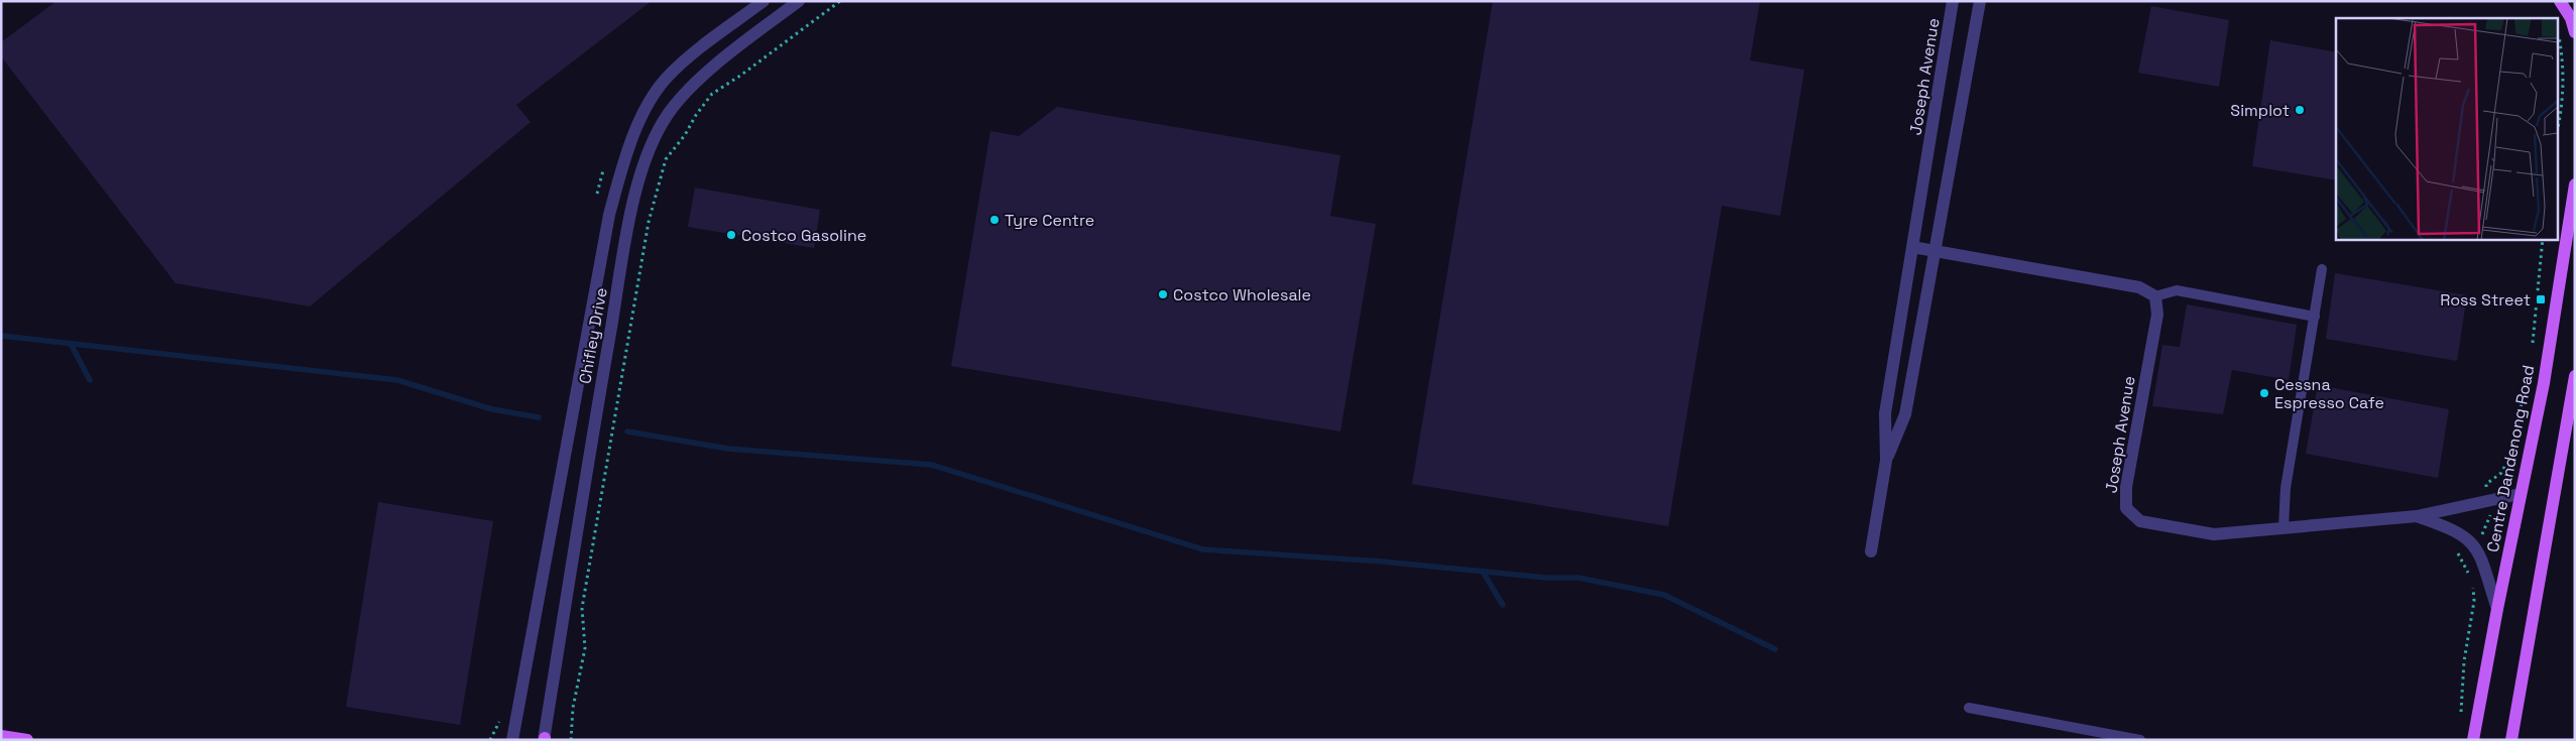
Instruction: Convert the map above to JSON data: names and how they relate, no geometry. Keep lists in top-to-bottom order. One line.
{"streets":{"main road":["Centre Dandenong Road"],"street":["Joseph Avenue","Chifley Drive"]},"crossings":[["Joseph Avenue","Centre Dandenong Road"]],"places":{"other":["Simplot","Tyre Centre","Costco Gasoline","Costco Wholesale","Cessna Espresso Cafe"],"transit":["Ross Street"]}}
